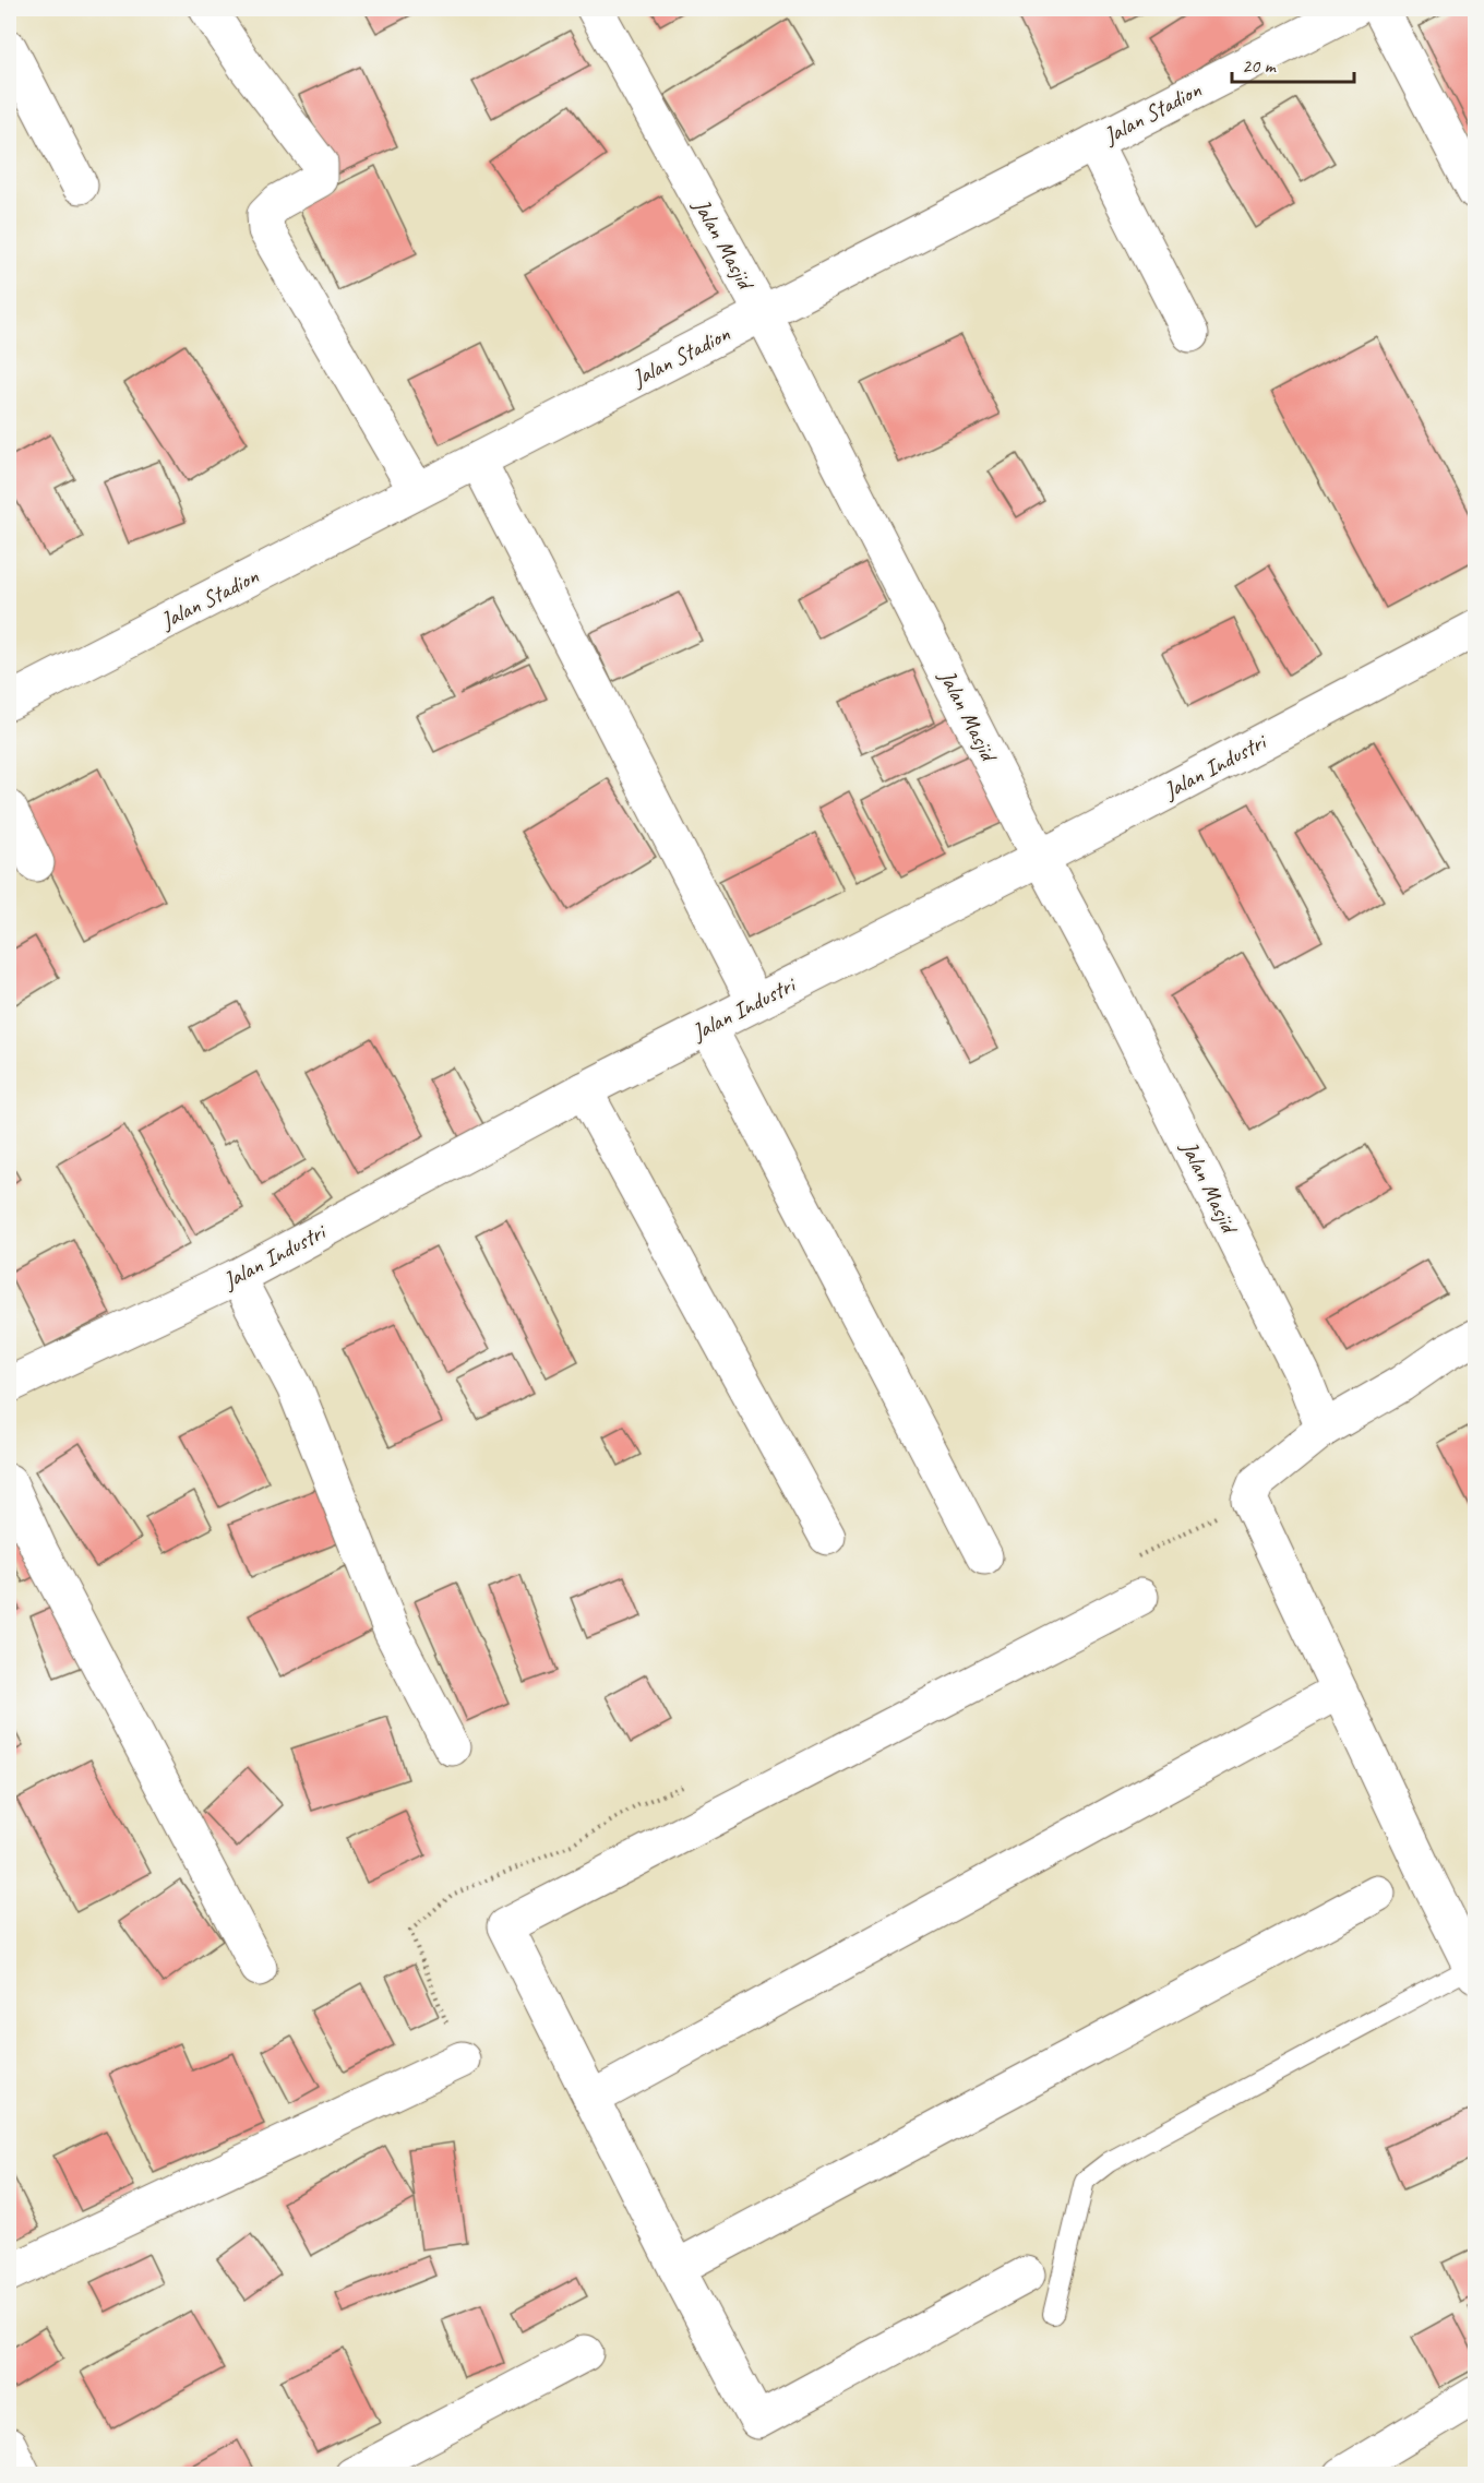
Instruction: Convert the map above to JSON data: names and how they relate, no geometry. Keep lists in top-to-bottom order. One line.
{"streets":{"street":["Jalan Stadion","Jalan Masjid","Jalan Industri"]},"crossings":[["Jalan Stadion","Jalan Masjid"],["Jalan Masjid","Jalan Industri"]],"scale_bar":"20 m"}
